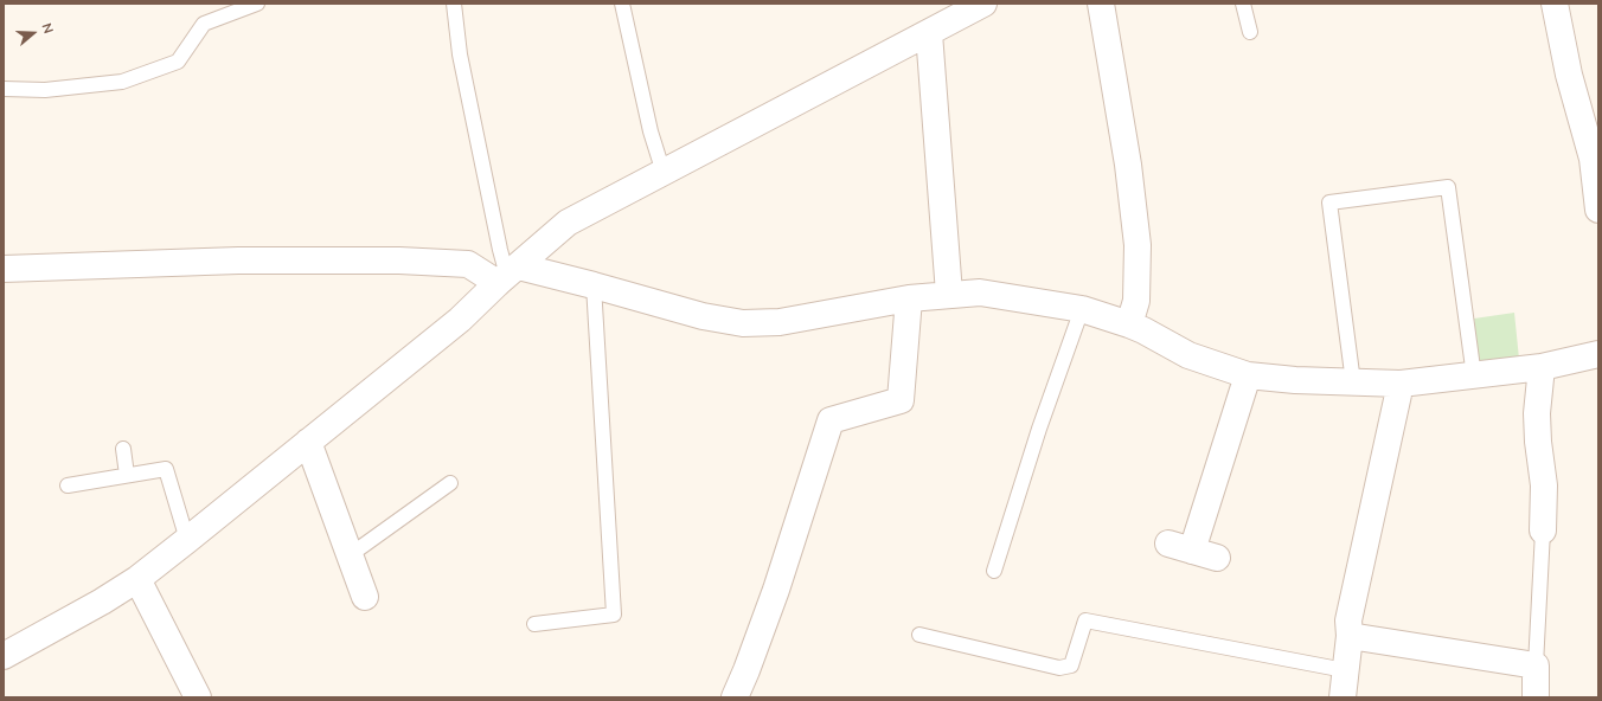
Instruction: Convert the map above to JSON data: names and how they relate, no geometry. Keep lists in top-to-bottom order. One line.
{"north":"right"}
